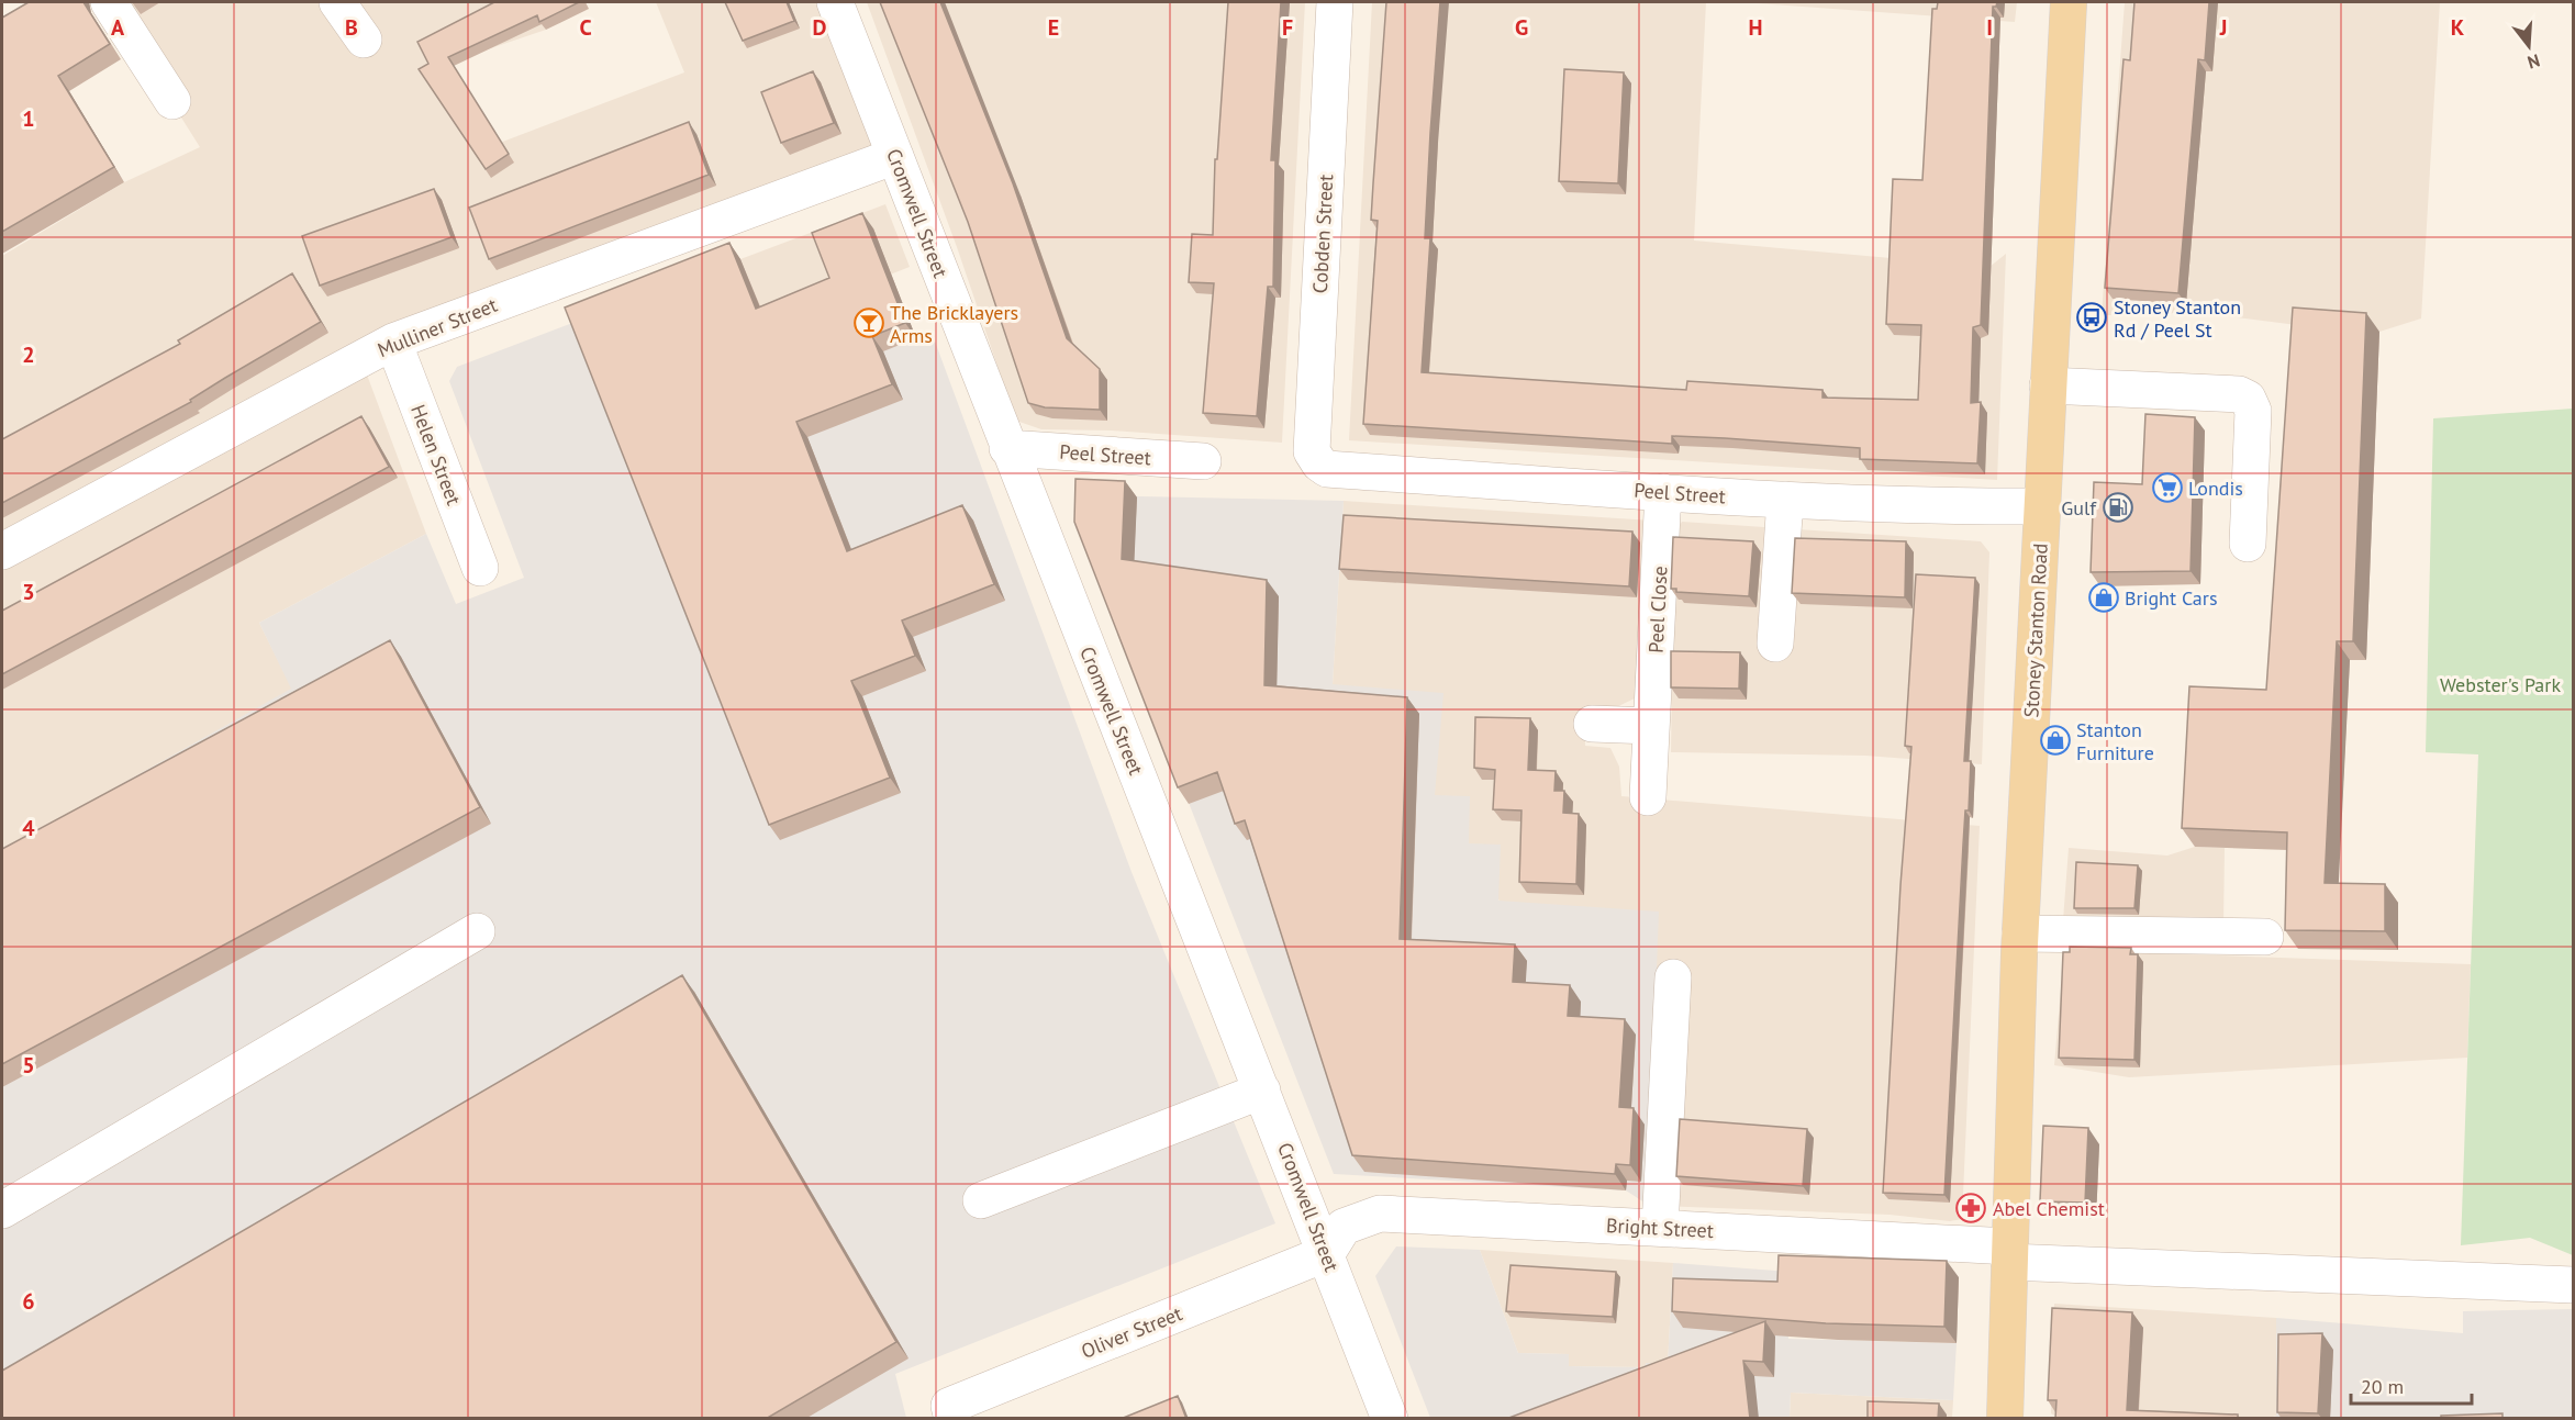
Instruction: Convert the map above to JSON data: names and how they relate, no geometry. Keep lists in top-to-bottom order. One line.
{"streets":{"main road":["Stoney Stanton Road"],"street":["Cromwell Street","Cobden Street","Mulliner Street","Helen Street","Peel Street","Peel Close","Bright Street","Oliver Street"]},"crossings":[["Cromwell Street","Mulliner Street"],["Cromwell Street","Peel Street"],["Cromwell Street","Bright Street"],["Cromwell Street","Oliver Street"],["Cobden Street","Peel Street"],["Mulliner Street","Helen Street"],["Peel Street","Peel Close"],["Peel Street","Stoney Stanton Road"],["Stoney Stanton Road","Bright Street"],["Bright Street","Oliver Street"]],"parks":["Webster's Park"],"places":{"bus stop":["Stoney Stanton Rd / Peel St"],"bar":["The Bricklayers Arms"],"supermarket":["Londis"],"fuel station":["Gulf"],"shop":["Bright Cars","Stanton Furniture"],"pharmacy":["Abel Chemist"]},"scale_bar":"20 m","north":"bottom","grid":{"columns":["A","B","C","D","E","F","G","H","I","J","K"],"rows":["1","2","3","4","5","6"]}}
